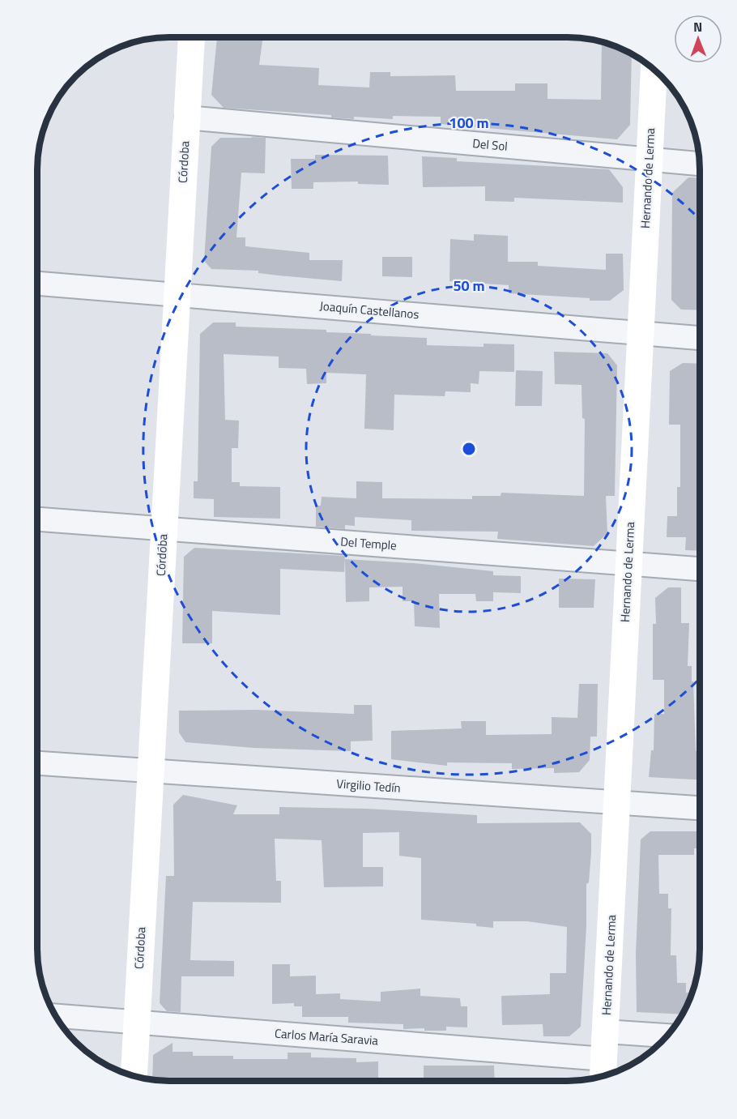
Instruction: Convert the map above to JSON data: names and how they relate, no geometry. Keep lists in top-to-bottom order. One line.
{"streets":{"main road":["Córdoba","Hernando de Lerma"],"street":["Del Sol","Joaquín Castellanos","Del Temple","Virgilio Tedín","Carlos María Saravia"]},"crossings":[["Del Sol","Córdoba"],["Del Sol","Hernando de Lerma"],["Córdoba","Joaquín Castellanos"],["Córdoba","Del Temple"],["Córdoba","Virgilio Tedín"],["Córdoba","Carlos María Saravia"],["Hernando de Lerma","Joaquín Castellanos"],["Hernando de Lerma","Del Temple"],["Hernando de Lerma","Virgilio Tedín"],["Hernando de Lerma","Carlos María Saravia"]],"north":"top","rings":["100 m","50 m"]}
